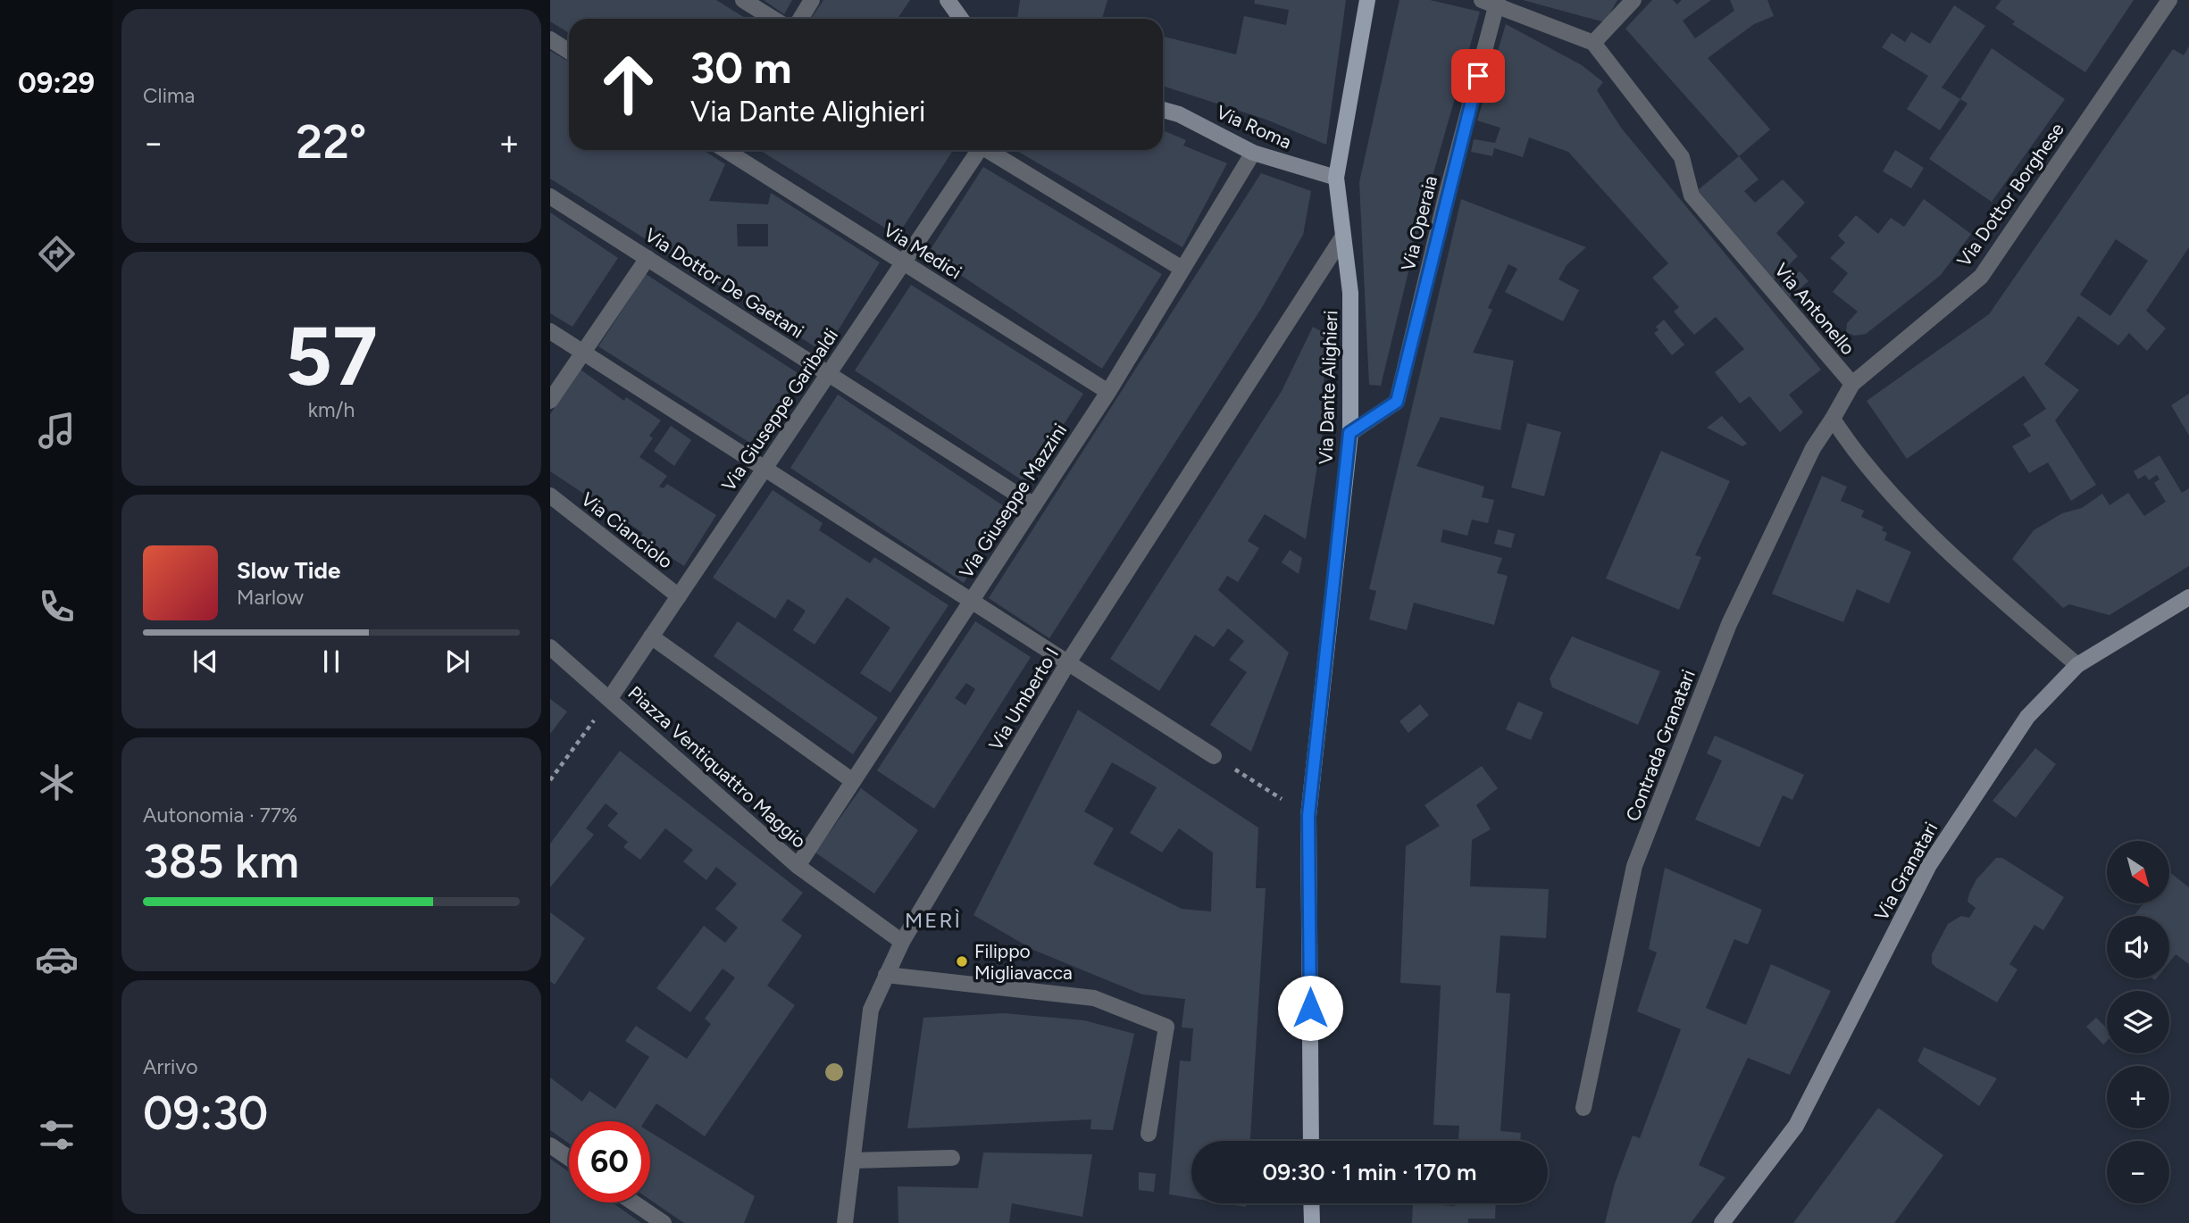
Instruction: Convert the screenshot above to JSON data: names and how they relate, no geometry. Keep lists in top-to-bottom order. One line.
{"streets":{"main road":["Via Dante Alighieri"],"street":["Via Roma","Via Dottor Borghese","Via Operaia","Via Medici","Via Dottor De Gaetani","Via Antonello","Via Giuseppe Garibaldi","Via Giuseppe Mazzini","Via Cianciolo","Via Umberto I","Contrada Granatari","Piazza Ventiquattro Maggio","Via Granatari"]},"crossings":[["Via Roma","Via Dante Alighieri"],["Via Roma","Via Giuseppe Mazzini"],["Via Dottor Borghese","Via Antonello"],["Via Operaia","Via Dante Alighieri"],["Via Medici","Via Giuseppe Garibaldi"],["Via Medici","Via Giuseppe Mazzini"],["Via Dottor De Gaetani","Via Giuseppe Garibaldi"],["Via Dottor De Gaetani","Via Giuseppe Mazzini"],["Via Antonello","Contrada Granatari"],["Via Dante Alighieri","Via Umberto I"],["Via Giuseppe Garibaldi","Via Cianciolo"],["Via Giuseppe Garibaldi","Piazza Ventiquattro Maggio"],["Via Giuseppe Mazzini","Piazza Ventiquattro Maggio"],["Via Umberto I","Piazza Ventiquattro Maggio"]],"districts":["MERÌ"],"places":["Filippo Migliavacca"],"north":"bottom right","page":{"tabs":"09:29","tile":["Clima",["57","km/h"],["Autonomia · 77%","385 km"],["Arrivo","09:30"]],"turn":["30 m","Via Dante Alighieri"],"heat":["−","22°","+"],"song":["Slow Tide","Marlow"],"map_buttons":["+","−"],"limit":"60","trip":"09:30 · 1 min · 170 m"}}
